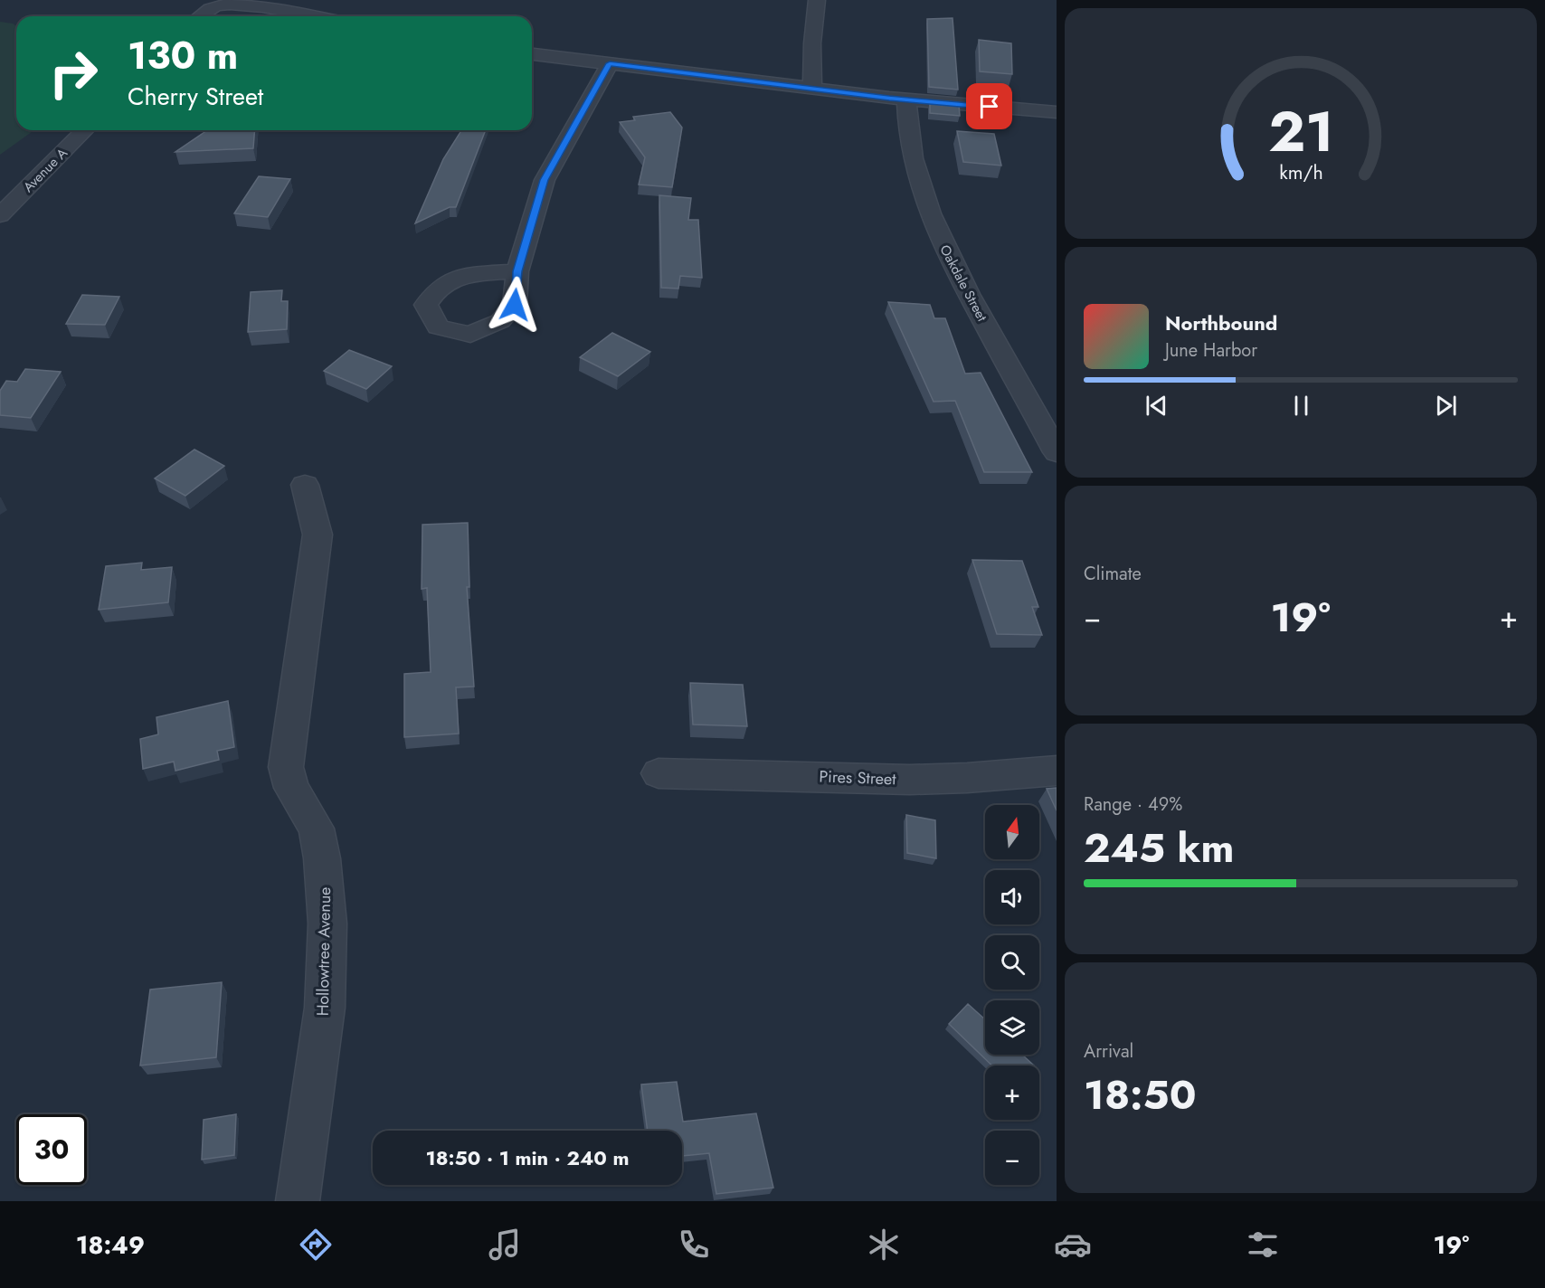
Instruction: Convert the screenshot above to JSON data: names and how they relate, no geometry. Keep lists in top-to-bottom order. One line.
{"streets":{"street":["Avenue A","Oakdale Street","Pires Street","Hollowtree Avenue"]},"north":"top","page":{"turn":["130 m","Cherry Street"],"song":["Northbound","June Harbor"],"tile":["Climate",["Range · 49%","245 km"],["Arrival","18:50"]],"heat":["−","19°","+"],"map_buttons":["+","−"],"limit":"30","trip":"18:50 · 1 min · 240 m","tabs":["18:49","19°"],"gauge":["21","km/h"]}}
